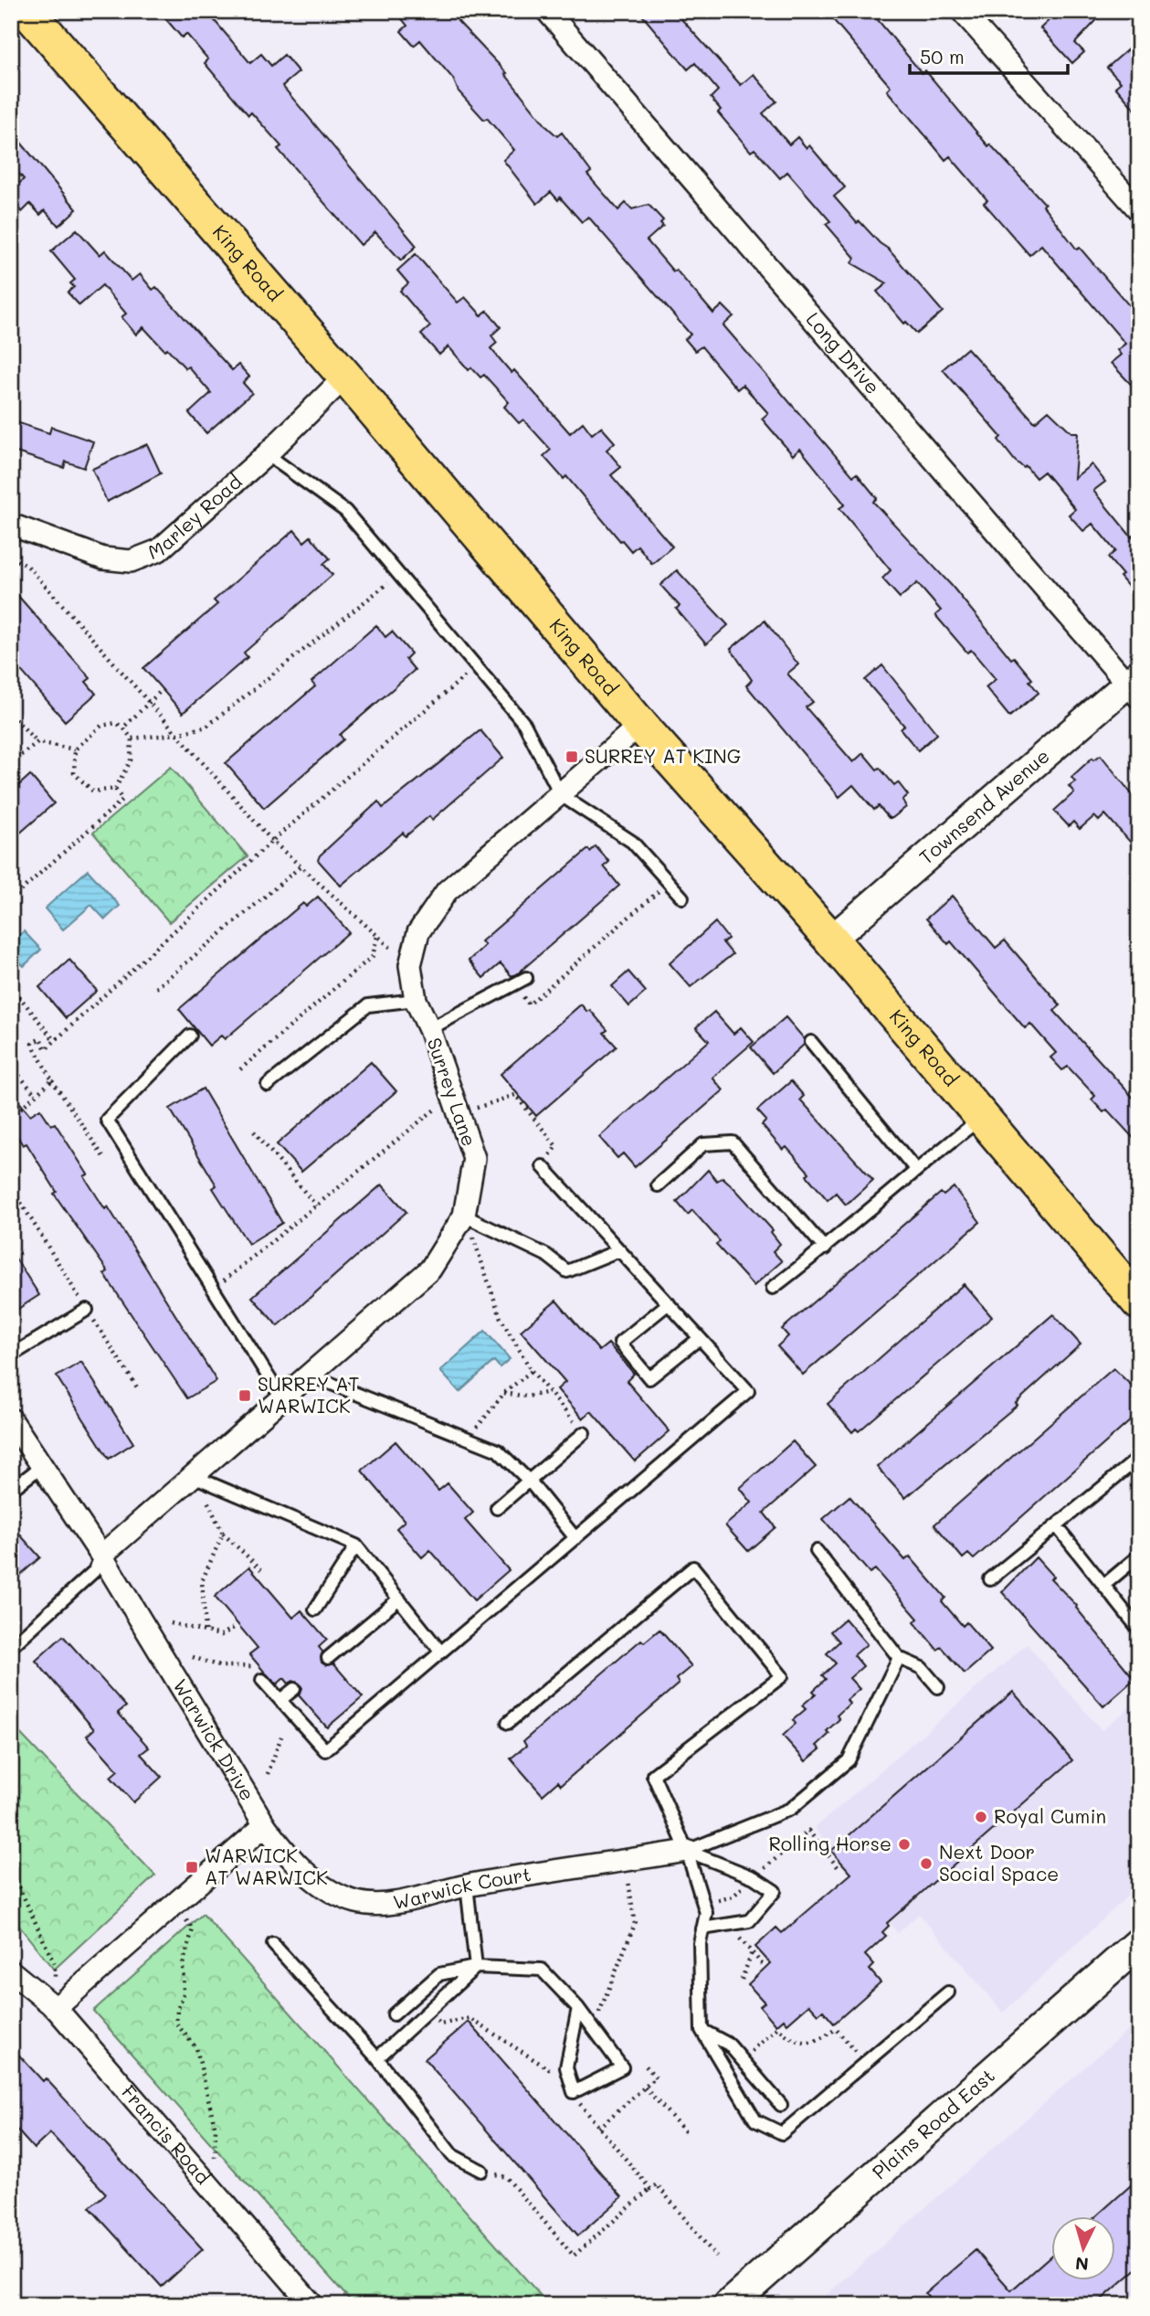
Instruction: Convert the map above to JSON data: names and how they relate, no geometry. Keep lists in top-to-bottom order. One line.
{"streets":{"main road":["King Road","Plains Road East"],"street":["Long Drive","Marley Road","Townsend Avenue","Surrey Lane","Warwick Drive","Warwick Court","Francis Road"]},"crossings":[["King Road","Marley Road"],["King Road","Townsend Avenue"],["King Road","Surrey Lane"],["Long Drive","Townsend Avenue"],["Surrey Lane","Warwick Drive"],["Warwick Drive","Warwick Court"]],"places":{"transit":["SURREY AT KING","SURREY AT WARWICK","WARWICK AT WARWICK"],"other":["Royal Cumin","Rolling Horse","Next Door Social Space"]},"scale_bar":"50 m","north":"bottom"}
